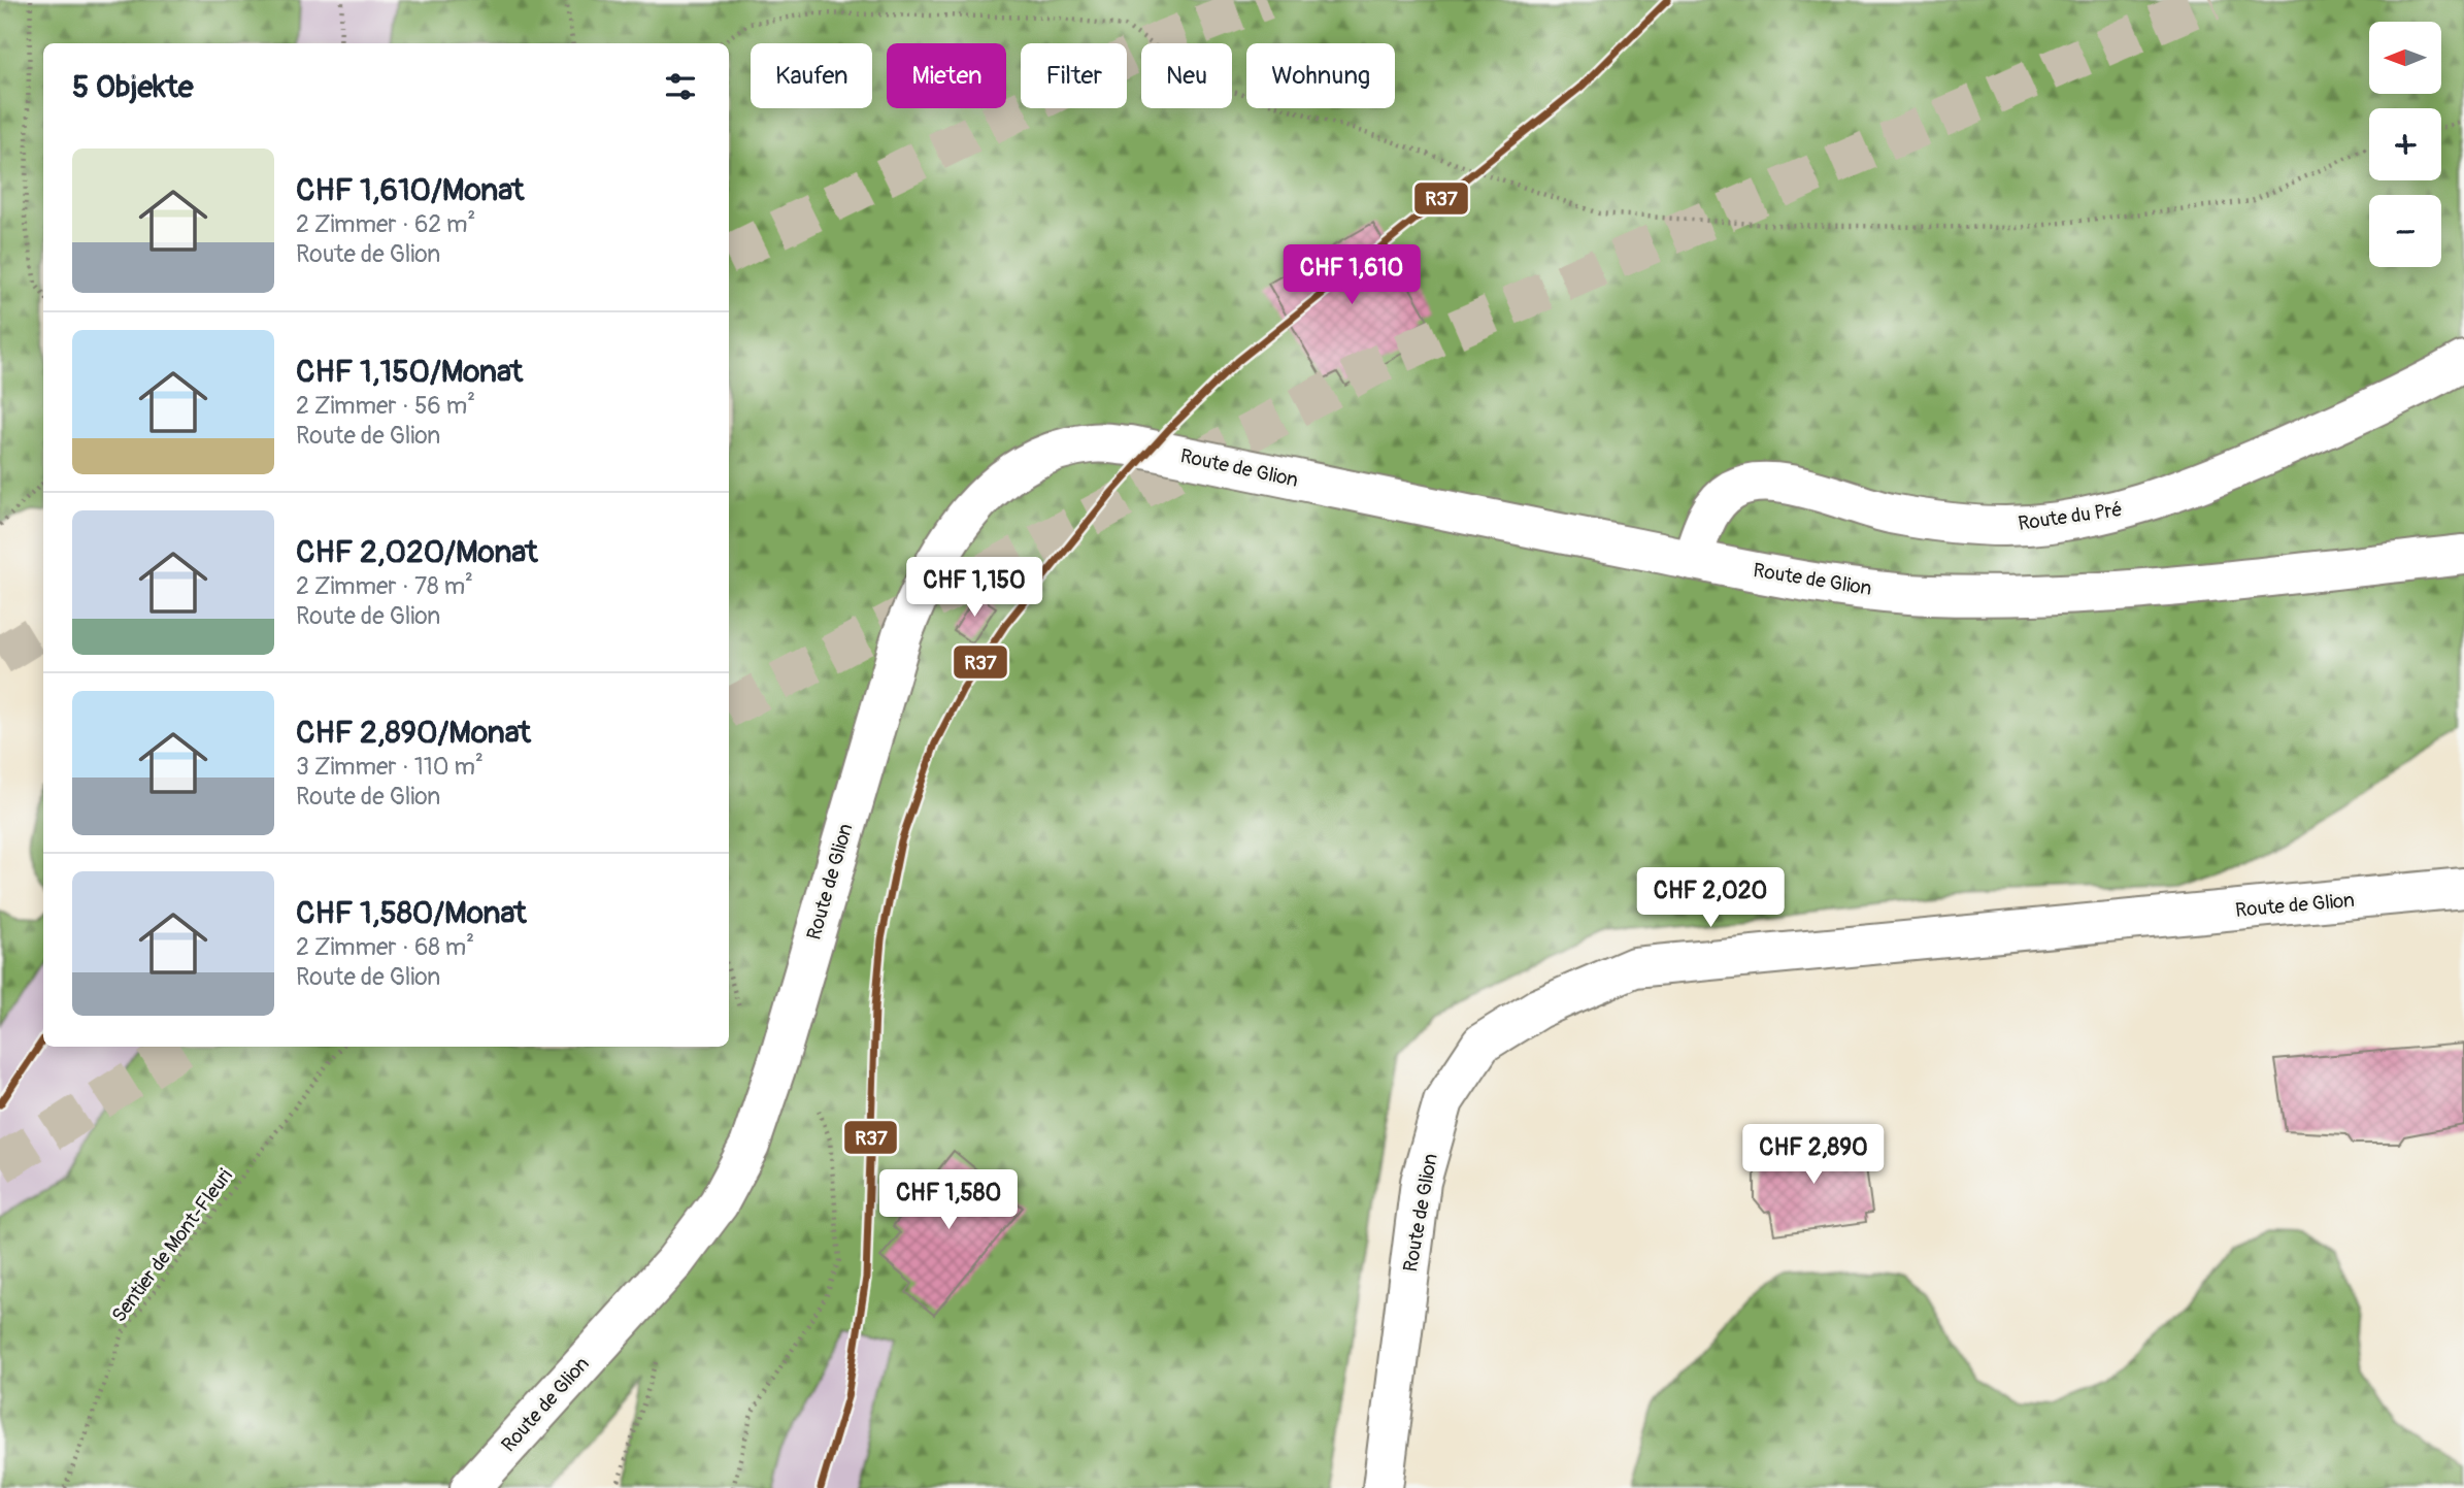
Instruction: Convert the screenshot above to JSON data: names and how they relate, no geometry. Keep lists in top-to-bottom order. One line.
{"streets":{"street":["Route de Glion","Route du Pré"],"path":["Sentier de Mont-Fleuri"]},"crossings":[["Route de Glion","Route du Pré"]],"lines":["transit line R37"],"north":"left","page":{"map_buttons":["+","−"],"chip":["Kaufen","Mieten","Filter","Neu","Wohnung"],"heading":"5 Objekte","list":[{"name":"CHF 1,610/Monat","note":"2 Zimmer · 62 m² · Route de Glion"},{"name":"CHF 1,150/Monat","note":"2 Zimmer · 56 m² · Route de Glion"},{"name":"CHF 2,020/Monat","note":"2 Zimmer · 78 m² · Route de Glion"},{"name":"CHF 2,890/Monat","note":"3 Zimmer · 110 m² · Route de Glion"},{"name":"CHF 1,580/Monat","note":"2 Zimmer · 68 m² · Route de Glion"}],"price":["CHF 1,610","CHF 1,150","CHF 2,020","CHF 2,890","CHF 1,580"]}}
